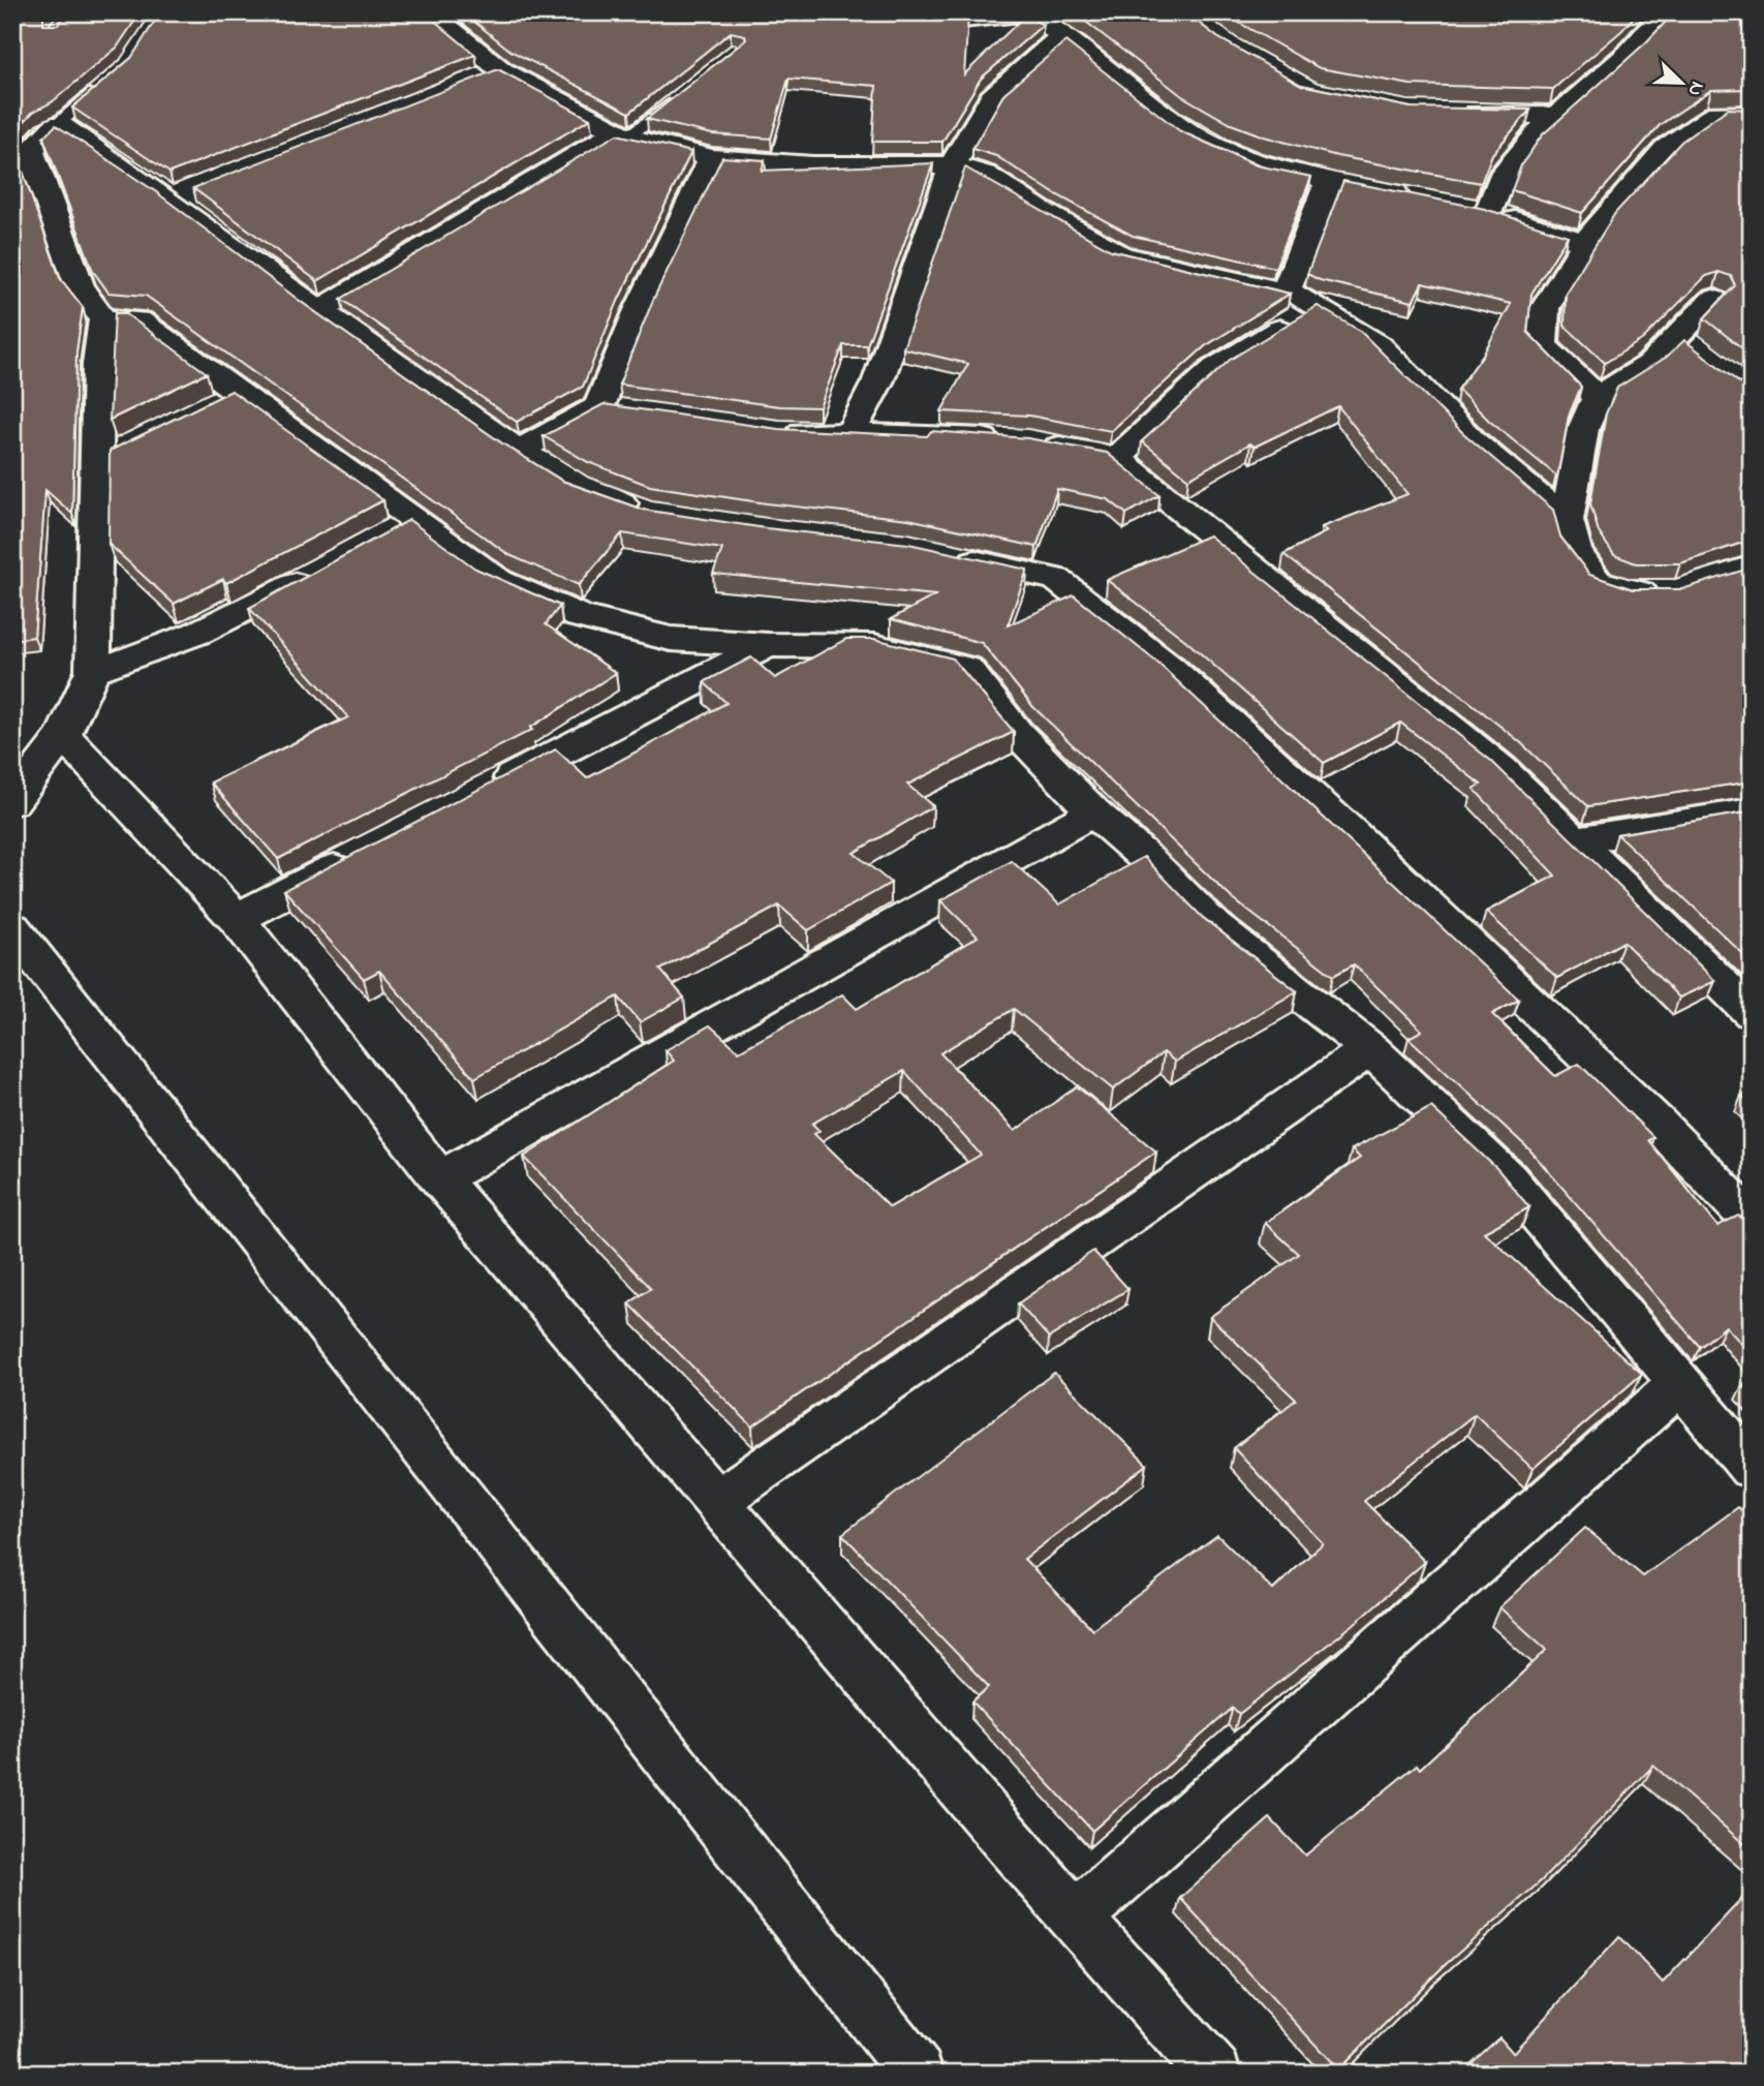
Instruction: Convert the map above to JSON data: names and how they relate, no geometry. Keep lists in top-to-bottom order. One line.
{"north":"bottom right"}
